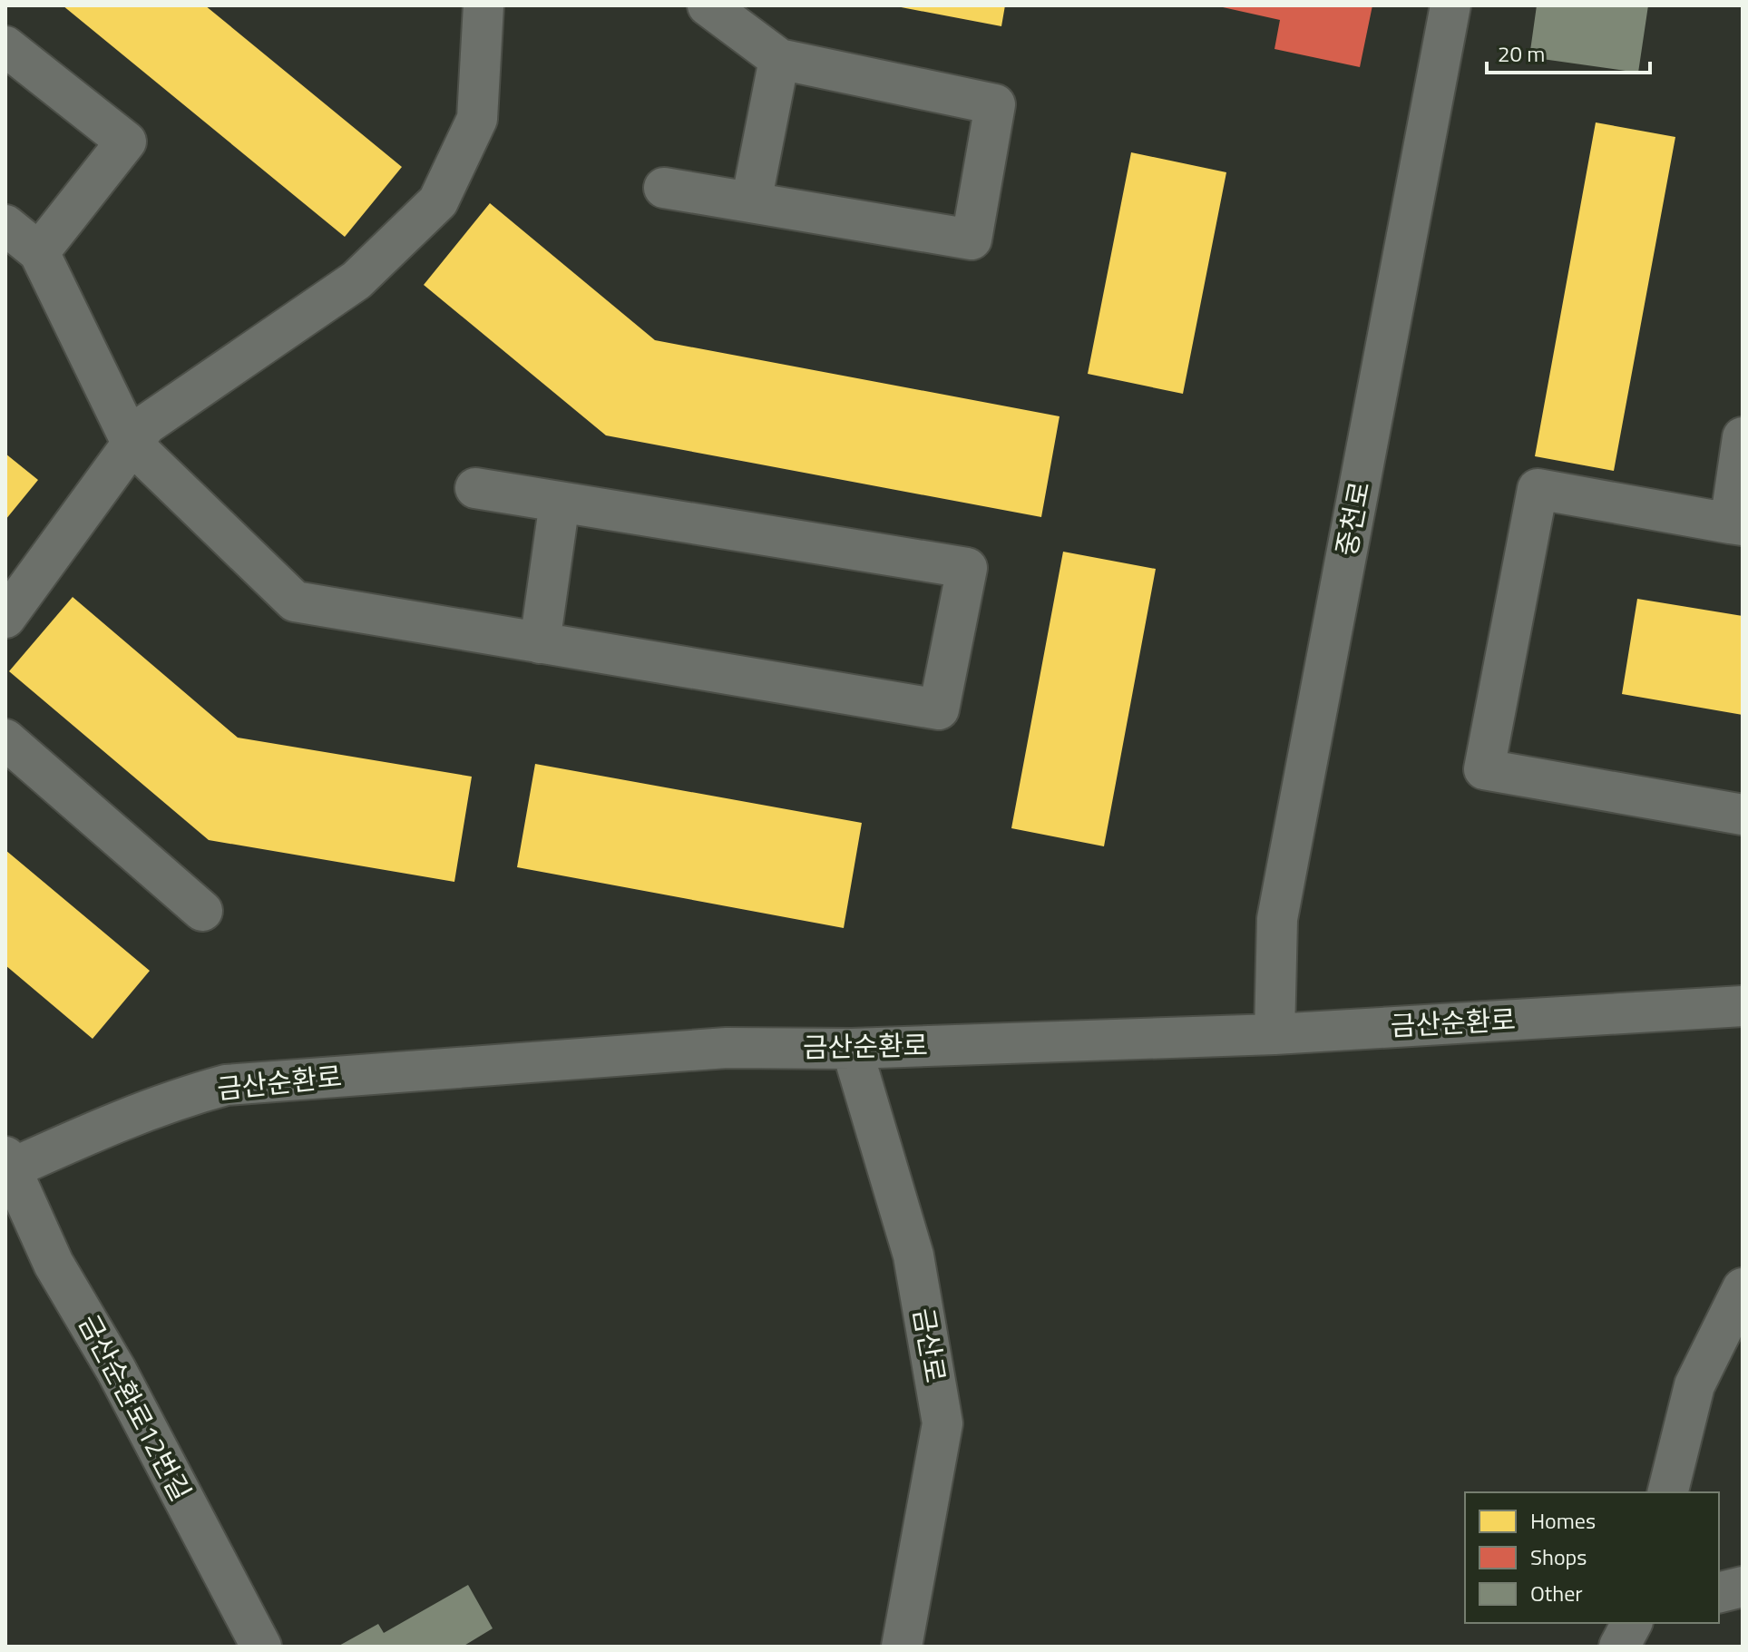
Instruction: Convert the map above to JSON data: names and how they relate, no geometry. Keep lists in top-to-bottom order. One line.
{"streets":{"street":["중천로","금산순환로","금산로","금산순환로12번길"]},"crossings":[["중천로","금산순환로"],["금산순환로","금산로"],["금산순환로","금산순환로12번길"]],"legend":["Homes","Shops","Other"],"scale_bar":"20 m"}
